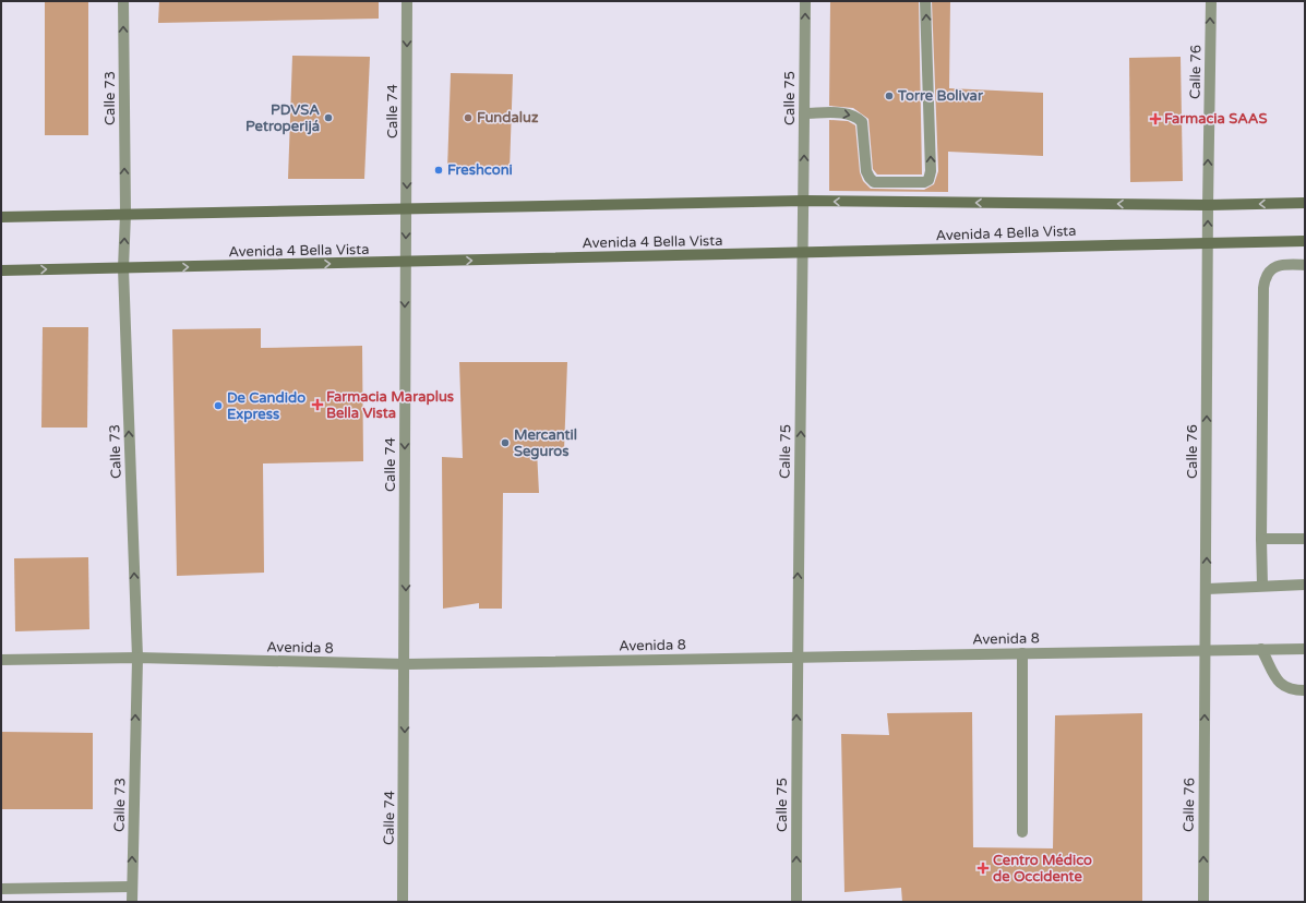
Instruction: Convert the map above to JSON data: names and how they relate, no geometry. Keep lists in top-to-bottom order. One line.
{"streets":{"street":["Calle 76","Calle 73","Calle 75","Calle 74","Avenida 4 Bella Vista","Avenida 8"]},"crossings":[["Calle 76","Avenida 4 Bella Vista"],["Calle 76","Avenida 8"],["Calle 73","Avenida 4 Bella Vista"],["Calle 73","Avenida 8"],["Calle 75","Avenida 4 Bella Vista"],["Calle 75","Avenida 8"],["Calle 74","Avenida 4 Bella Vista"],["Calle 74","Avenida 8"]],"one_way":["Calle 76","Calle 73","Calle 75","Calle 74"],"places":{"other":["Torre Bolivar","PDVSA Petroperijá","Fundaluz","Freshconi","De Candido Express","Mercantil Seguros"],"health":["Farmacia SAAS","Farmacia Maraplus Bella Vista","Centro Médico de Occidente"]}}
